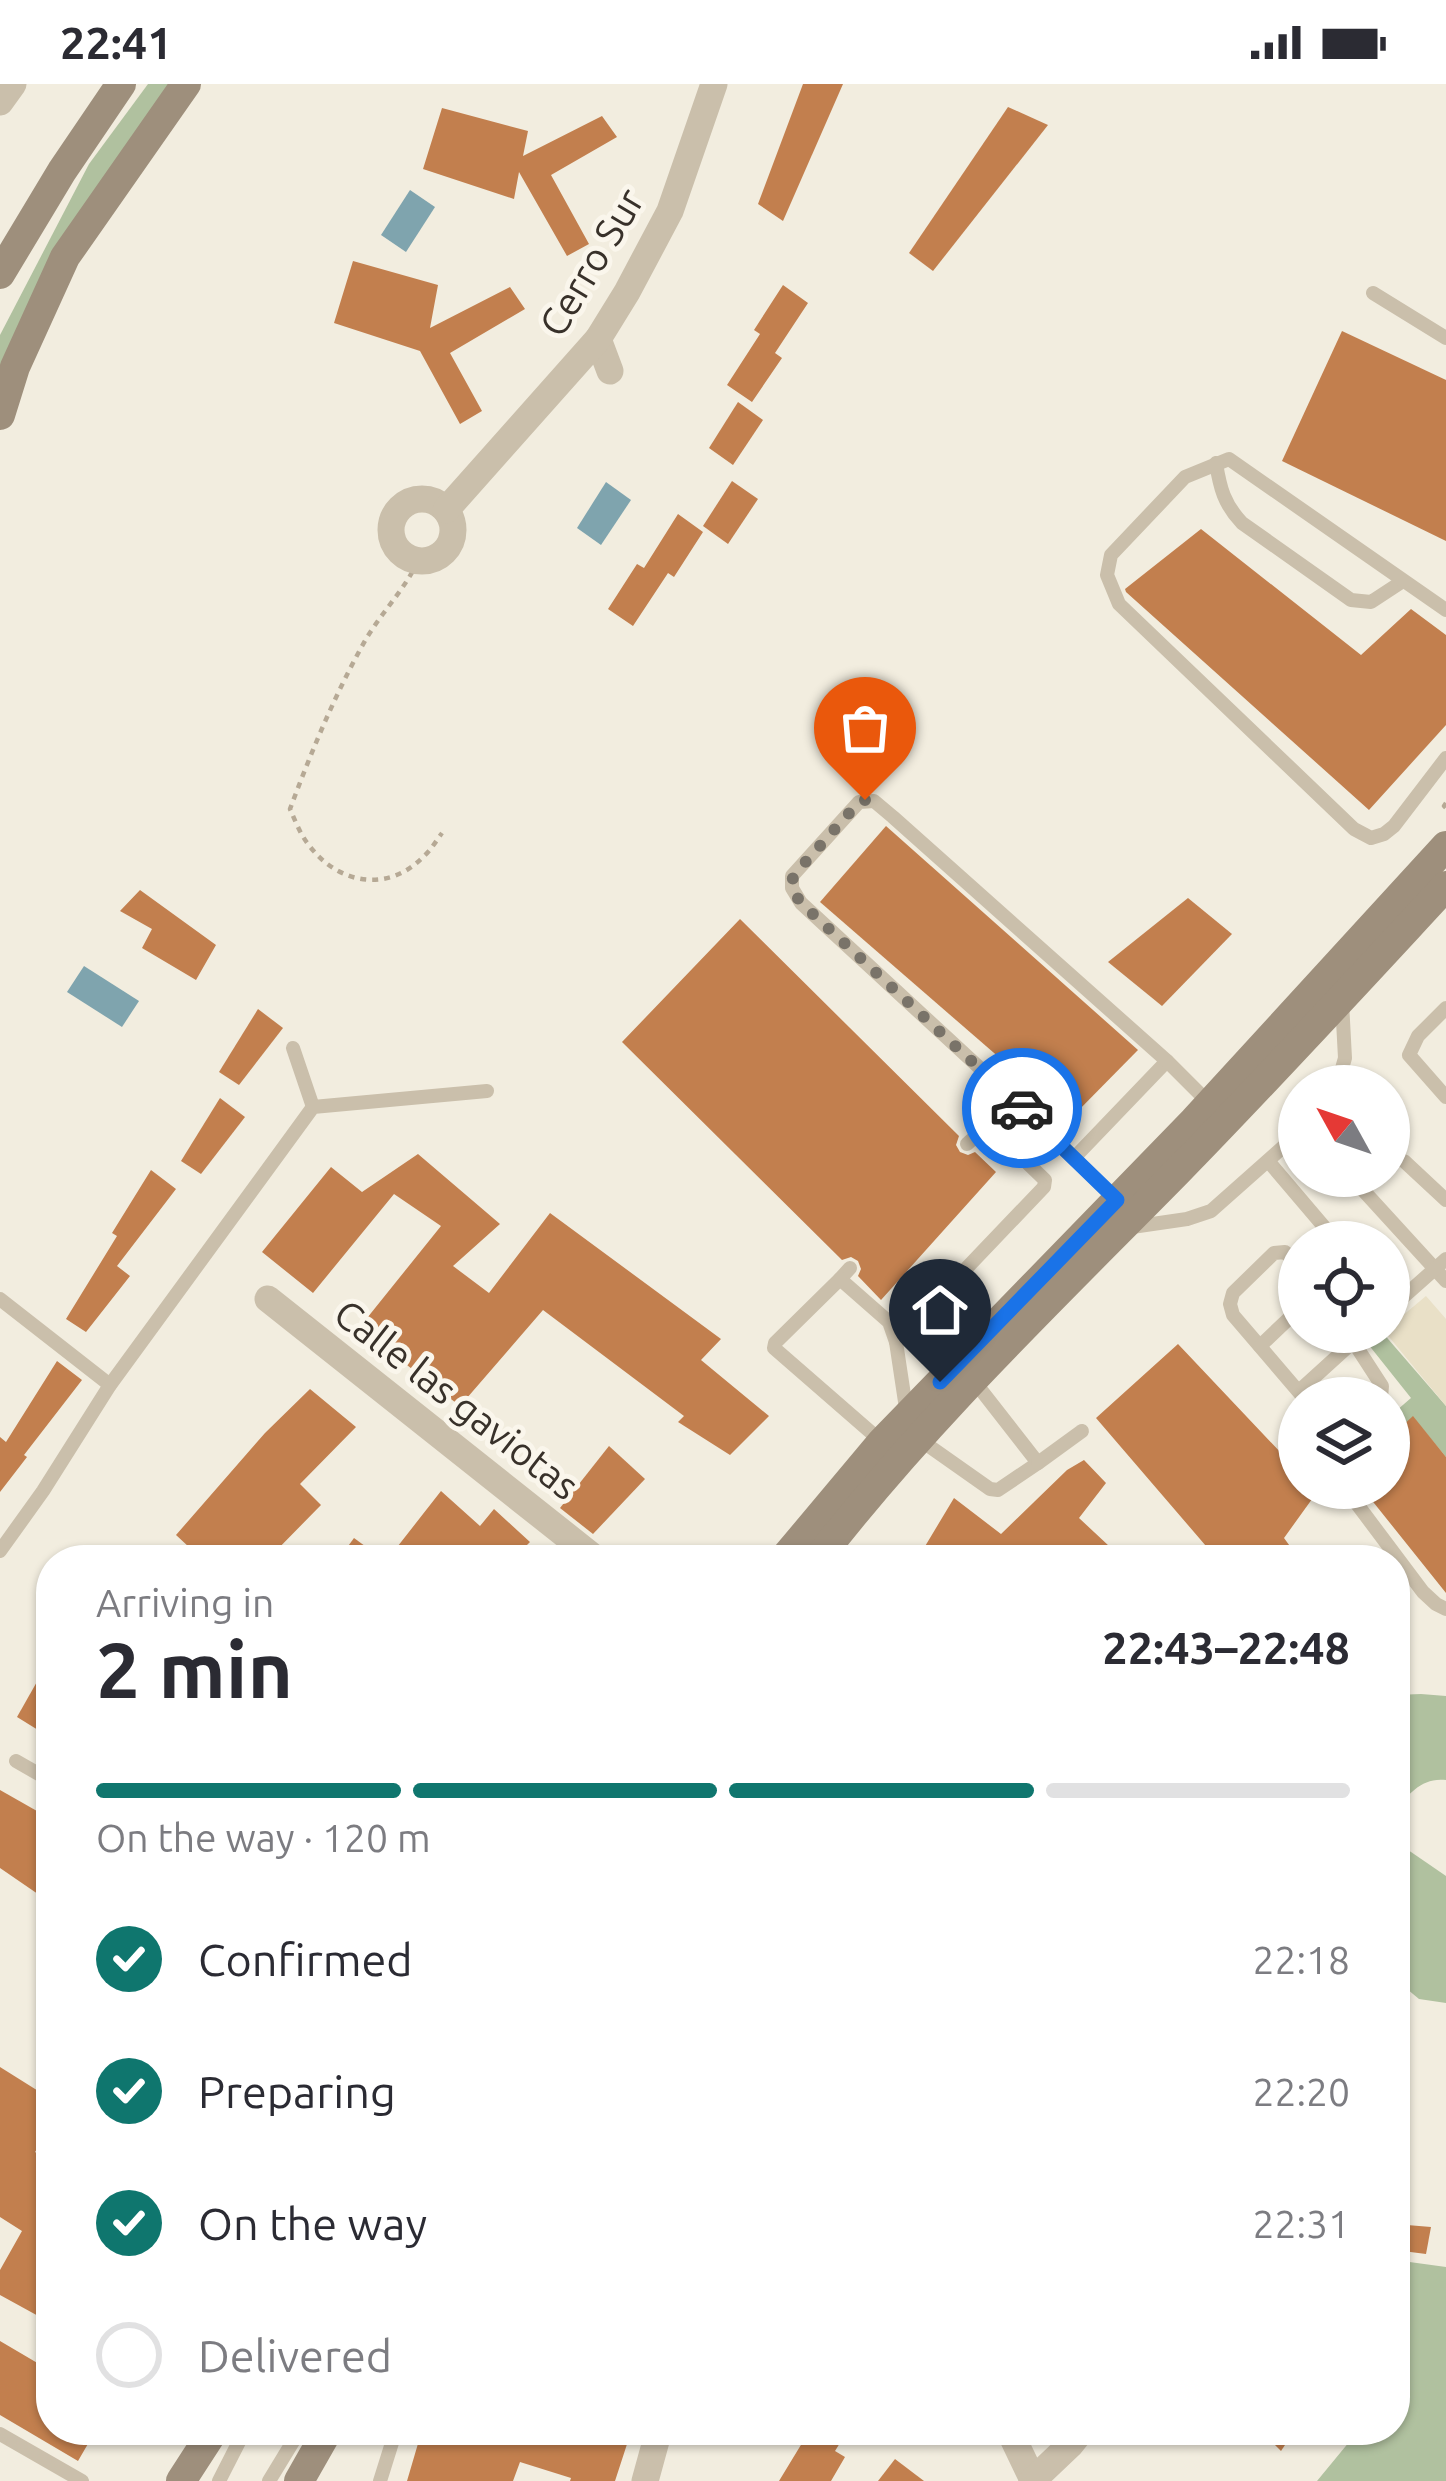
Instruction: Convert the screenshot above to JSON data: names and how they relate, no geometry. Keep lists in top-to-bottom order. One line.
{"streets":{"street":["Cerro Sur","Calle las gaviotas"]},"north":"top left","page":{"status":"22:41","heading":["2 min","Arriving in","22:43–22:48"],"bar":"On the way · 120 m","list":[["Confirmed","22:18"],["Preparing","22:20"],["On the way","22:31"],"Delivered"]}}
